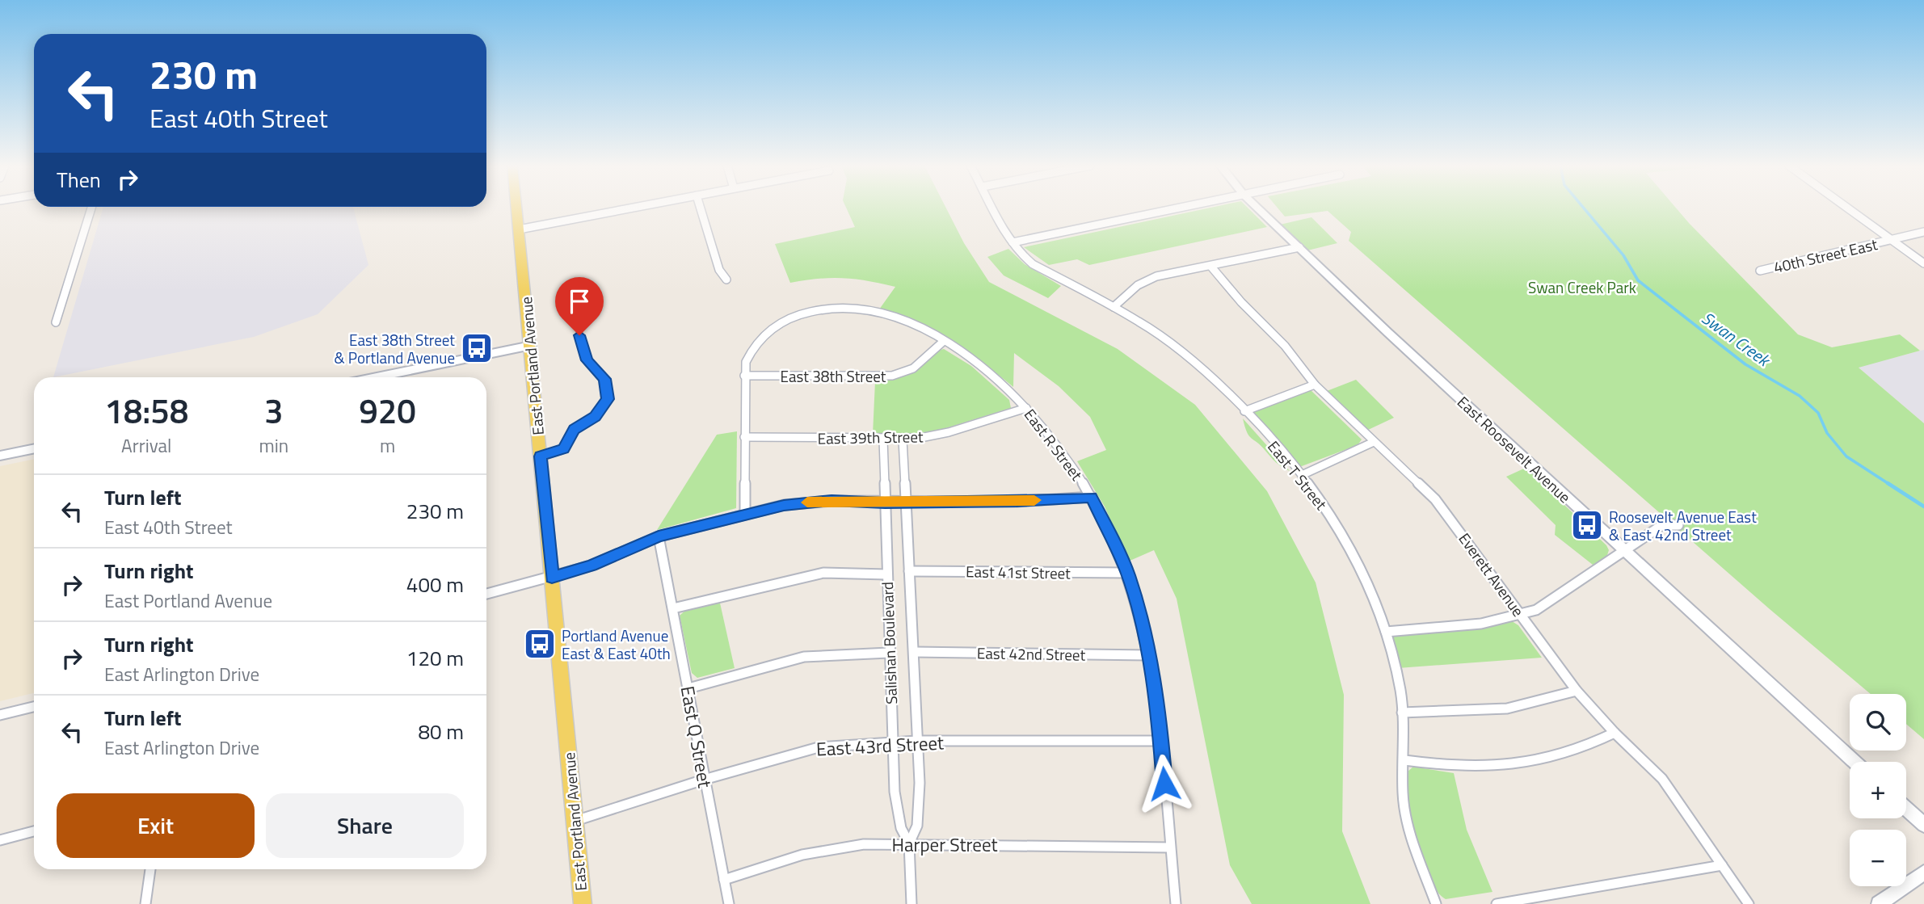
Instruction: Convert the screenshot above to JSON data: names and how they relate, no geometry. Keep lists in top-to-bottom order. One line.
{"streets":{"main road":["East Portland Avenue"],"street":["40th Street East","East 38th Street","East 39th Street","East R Street","East Roosevelt Avenue","East T Street","East 41st Street","Everett Avenue","Salishan Boulevard","East 42nd Street","East Q Street","East 43rd Street","Harper Street"]},"crossings":[["East Portland Avenue","East 43rd Street"],["East 38th Street","East R Street"],["East 39th Street","East R Street"],["East 39th Street","Salishan Boulevard"],["East R Street","East 41st Street"],["East R Street","East 42nd Street"],["East R Street","East 43rd Street"],["East R Street","Harper Street"],["East 41st Street","Salishan Boulevard"],["Salishan Boulevard","East 42nd Street"],["Salishan Boulevard","East 43rd Street"],["Salishan Boulevard","Harper Street"],["East Q Street","East 43rd Street"],["East Q Street","Harper Street"]],"water":["Swan Creek"],"parks":["Swan Creek Park"],"places":{"bus stop":["East 38th Street & Portland Avenue","Roosevelt Avenue East & East 42nd Street","Portland Avenue East & East 40th"]},"page":{"turn":["230 m","East 40th Street"],"then":"Then","eta":["18:58","Arrival","3","min","920","m"],"list":[{"name":"Turn left","note":"East 40th Street","value":"230 m"},{"name":"Turn right","note":"East Portland Avenue","value":"400 m"},{"name":"Turn right","note":"East Arlington Drive","value":"120 m"},{"name":"Turn left","note":"East Arlington Drive","value":"80 m"}],"map_buttons":["+","−"],"buttons":["Exit","Share"]}}
